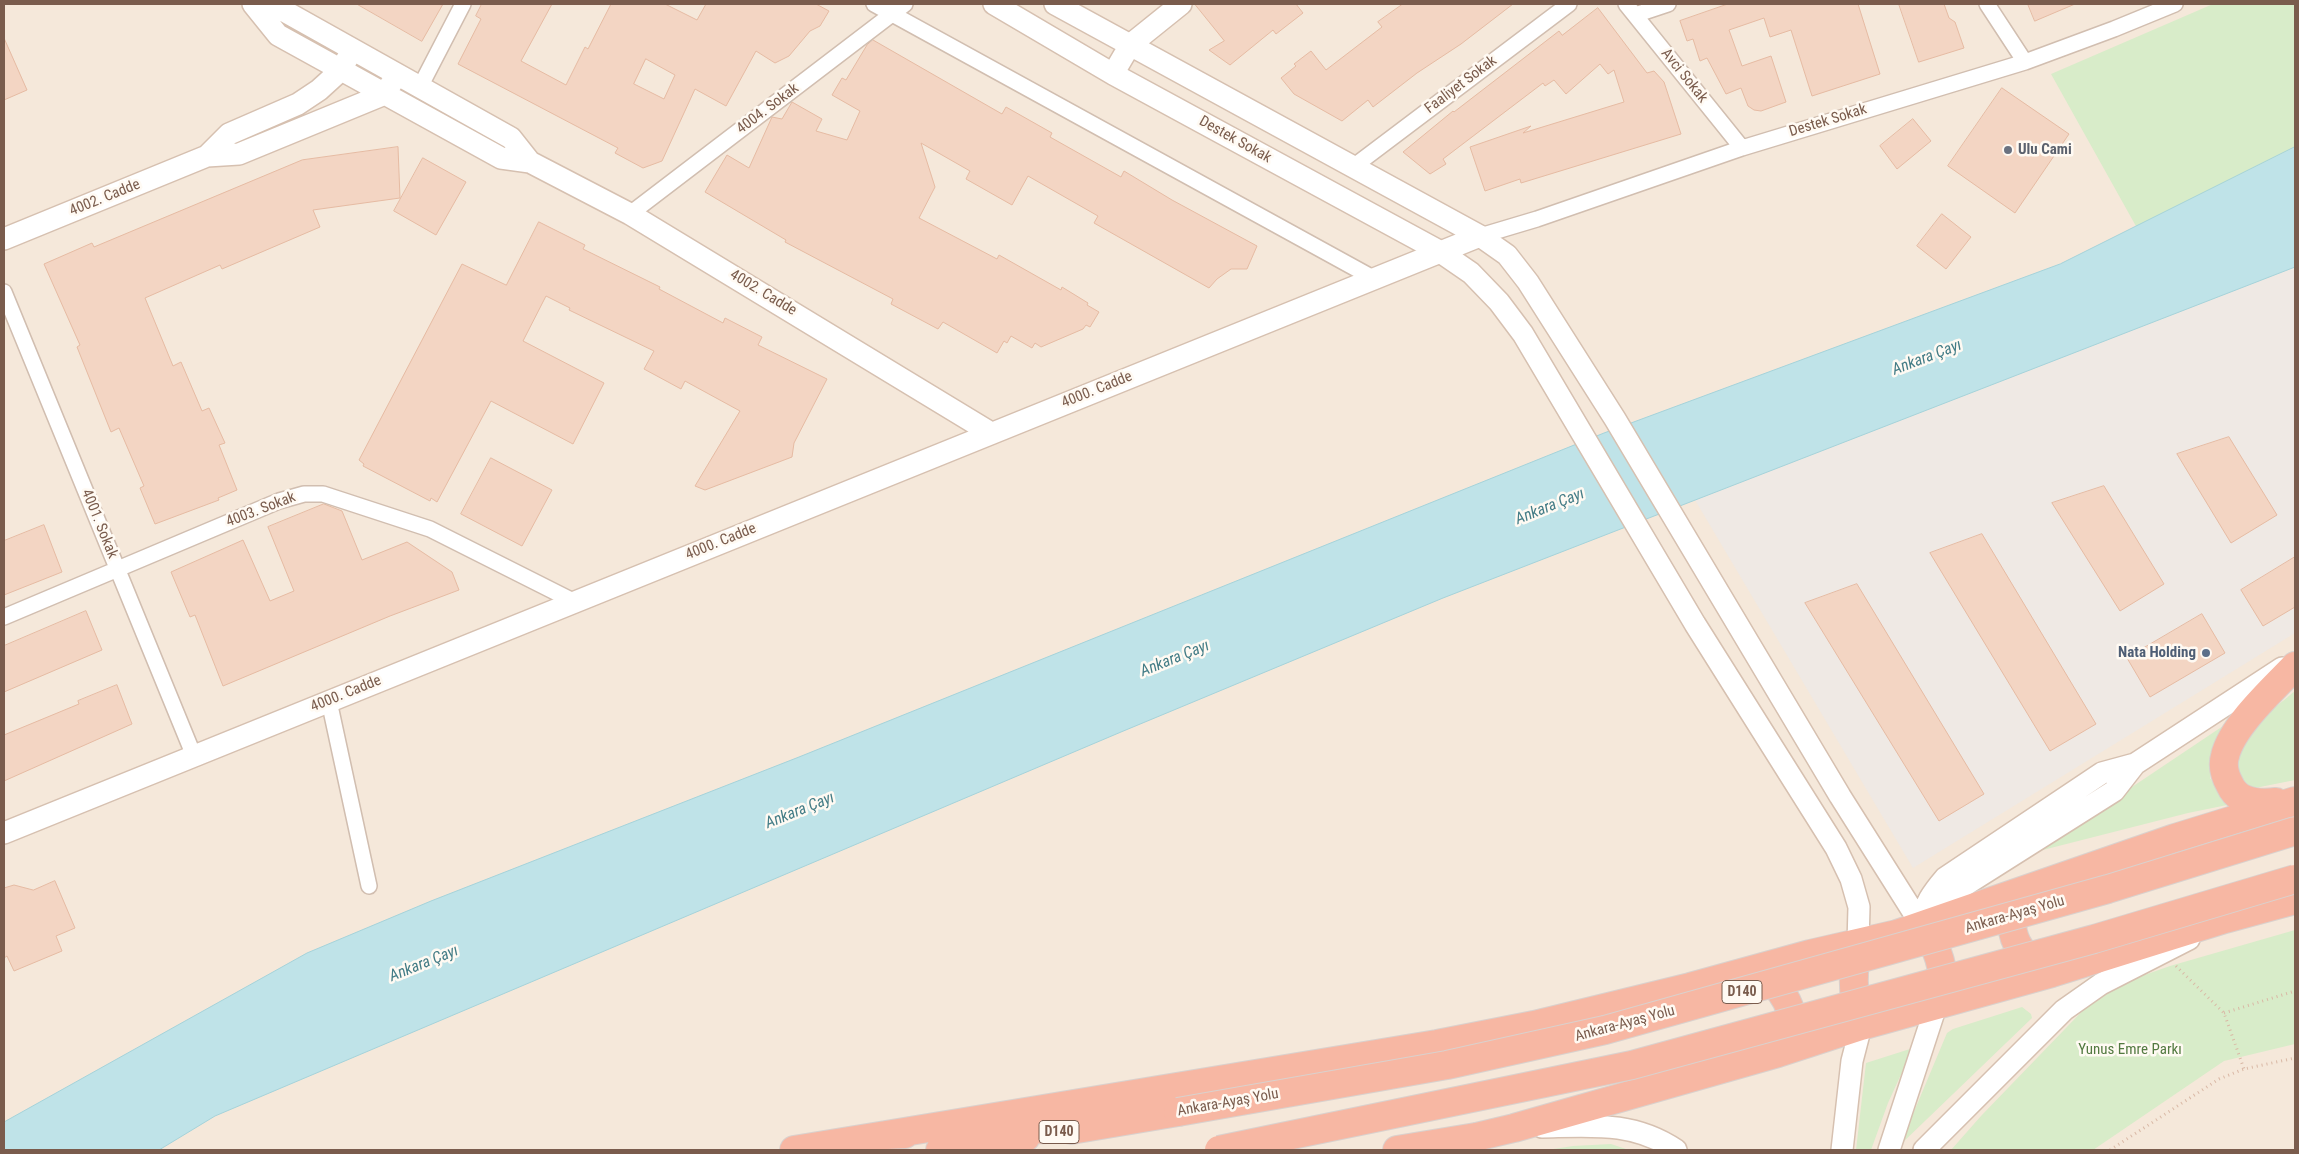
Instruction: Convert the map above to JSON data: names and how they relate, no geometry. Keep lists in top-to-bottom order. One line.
{"streets":{"highway":["Ankara-Ayaş Yolu","D140"],"street":["Avci Sokak","Faaliyet Sokak","4004. Sokak","Destek Sokak","4002. Cadde","4000. Cadde","4003. Sokak","4001. Sokak"]},"crossings":[["Avci Sokak","Destek Sokak"],["4004. Sokak","4002. Cadde"],["Destek Sokak","4000. Cadde"],["4002. Cadde","4000. Cadde"],["4000. Cadde","4003. Sokak"],["4000. Cadde","4001. Sokak"],["4003. Sokak","4001. Sokak"]],"water":["Ankara Çayı"],"parks":["Yunus Emre Parkı"],"places":["Ulu Cami","Nata Holding"]}
